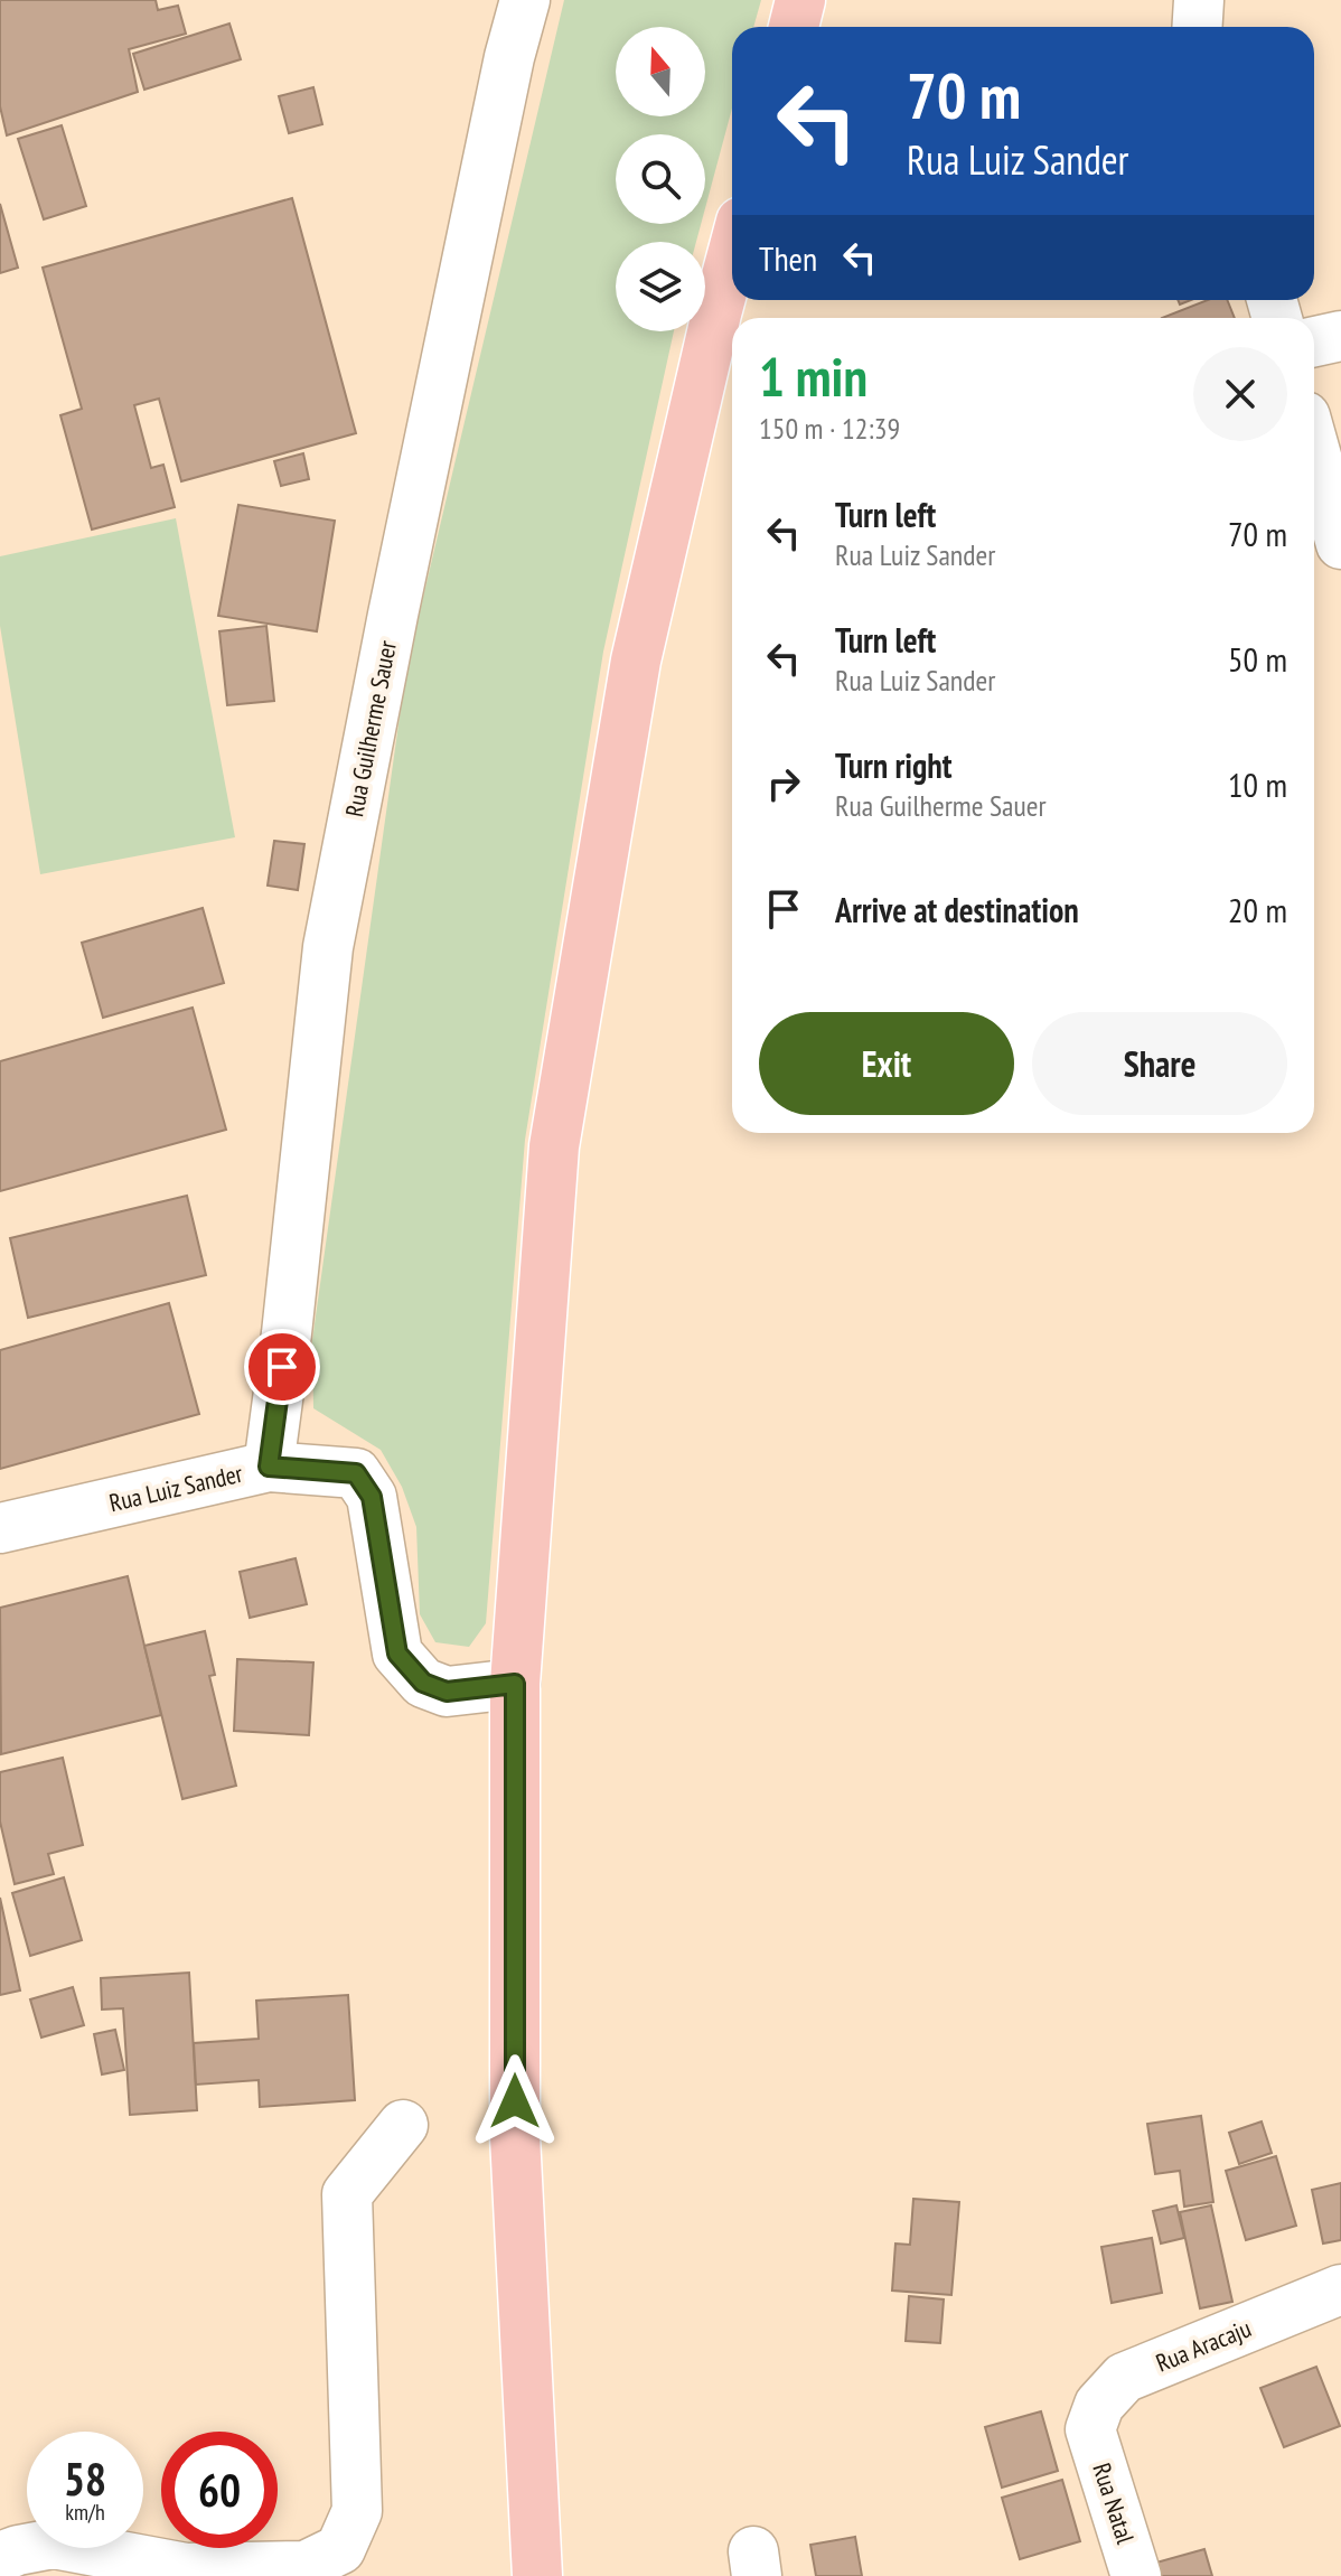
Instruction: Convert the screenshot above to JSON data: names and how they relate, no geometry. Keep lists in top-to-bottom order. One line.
{"streets":{"street":["Rua Guilherme Sauer","Rua Luiz Sander","Rua Aracaju","Rua Natal"]},"crossings":[["Rua Guilherme Sauer","Rua Luiz Sander"],["Rua Aracaju","Rua Natal"]],"north":"top","page":{"turn":["70 m","Rua Luiz Sander"],"then":"Then","heading":["1 min","150 m · 12:39"],"list":[{"name":"Turn left","note":"Rua Luiz Sander","value":"70 m"},{"name":"Turn left","note":"Rua Luiz Sander","value":"50 m"},{"name":"Turn right","note":"Rua Guilherme Sauer","value":"10 m"},{"name":"Arrive at destination","value":"20 m"}],"buttons":["Exit","Share"],"speed":"58 km/h","limit":"60"}}
